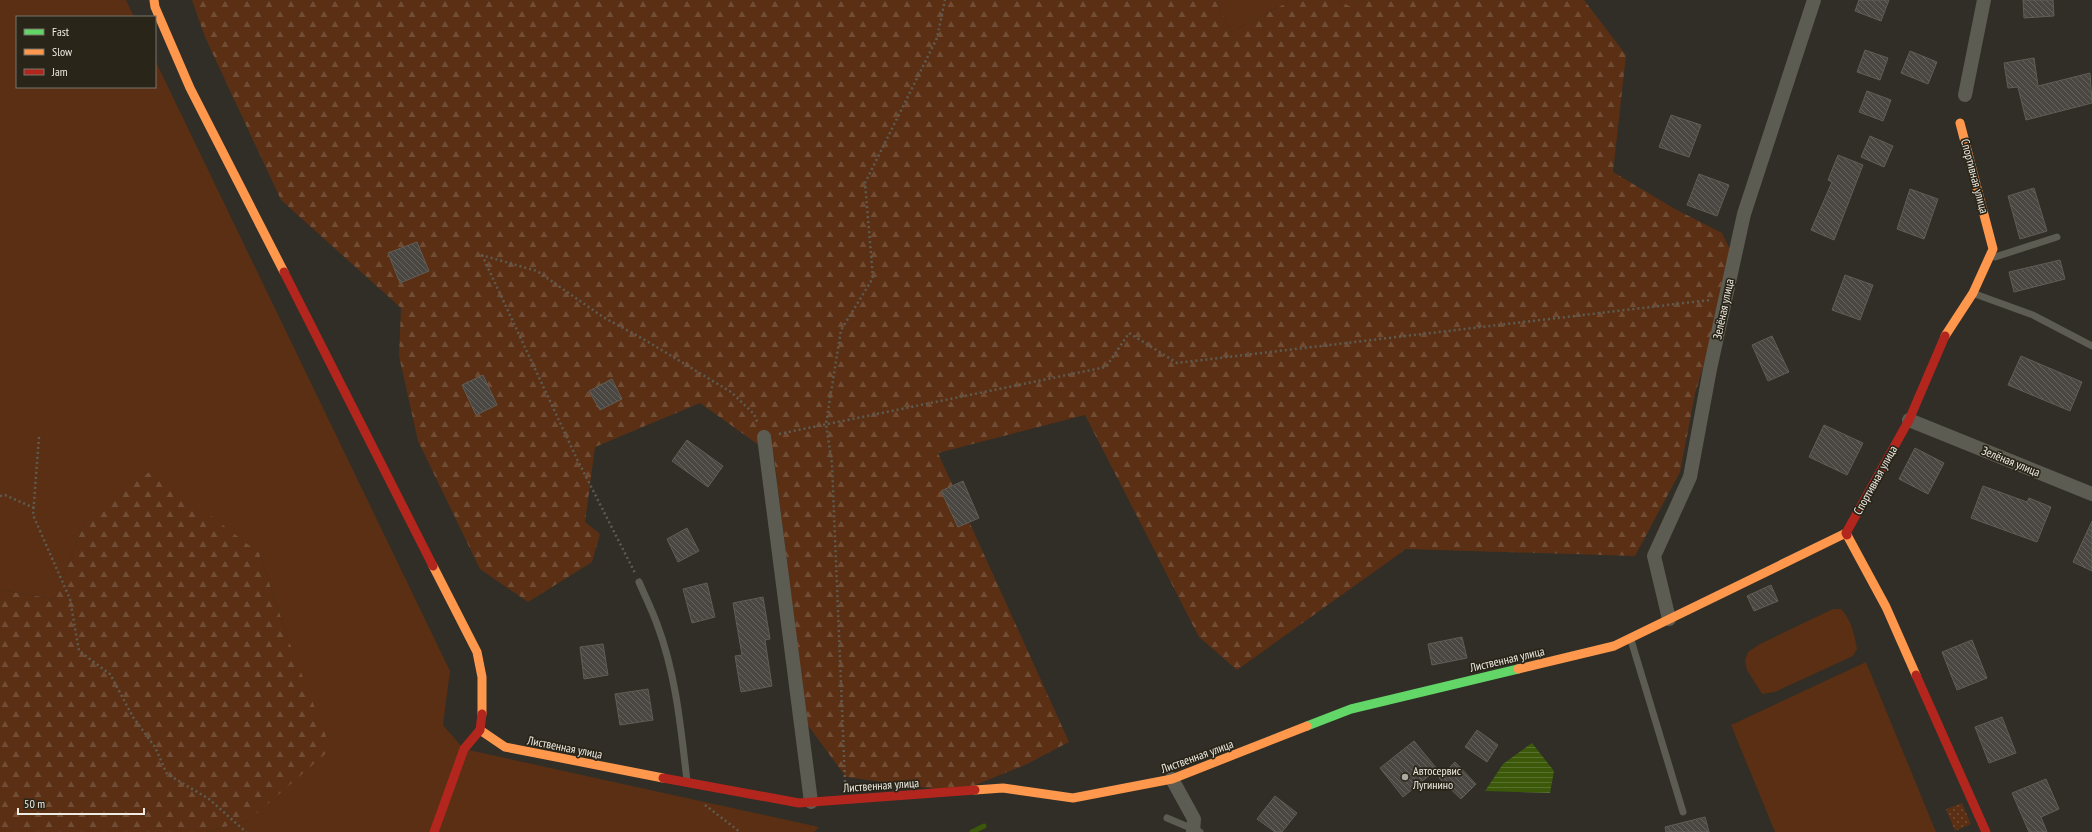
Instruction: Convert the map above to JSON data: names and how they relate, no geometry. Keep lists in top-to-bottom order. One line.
{"streets":{"street":["Спортивная улица","Зелёная улица","Лиственная улица"]},"crossings":[["Спортивная улица","Зелёная улица"],["Спортивная улица","Лиственная улица"],["Зелёная улица","Лиственная улица"]],"places":["Автосервис Лугинино"],"legend":["Fast","Slow","Jam"],"scale_bar":"50 m"}
